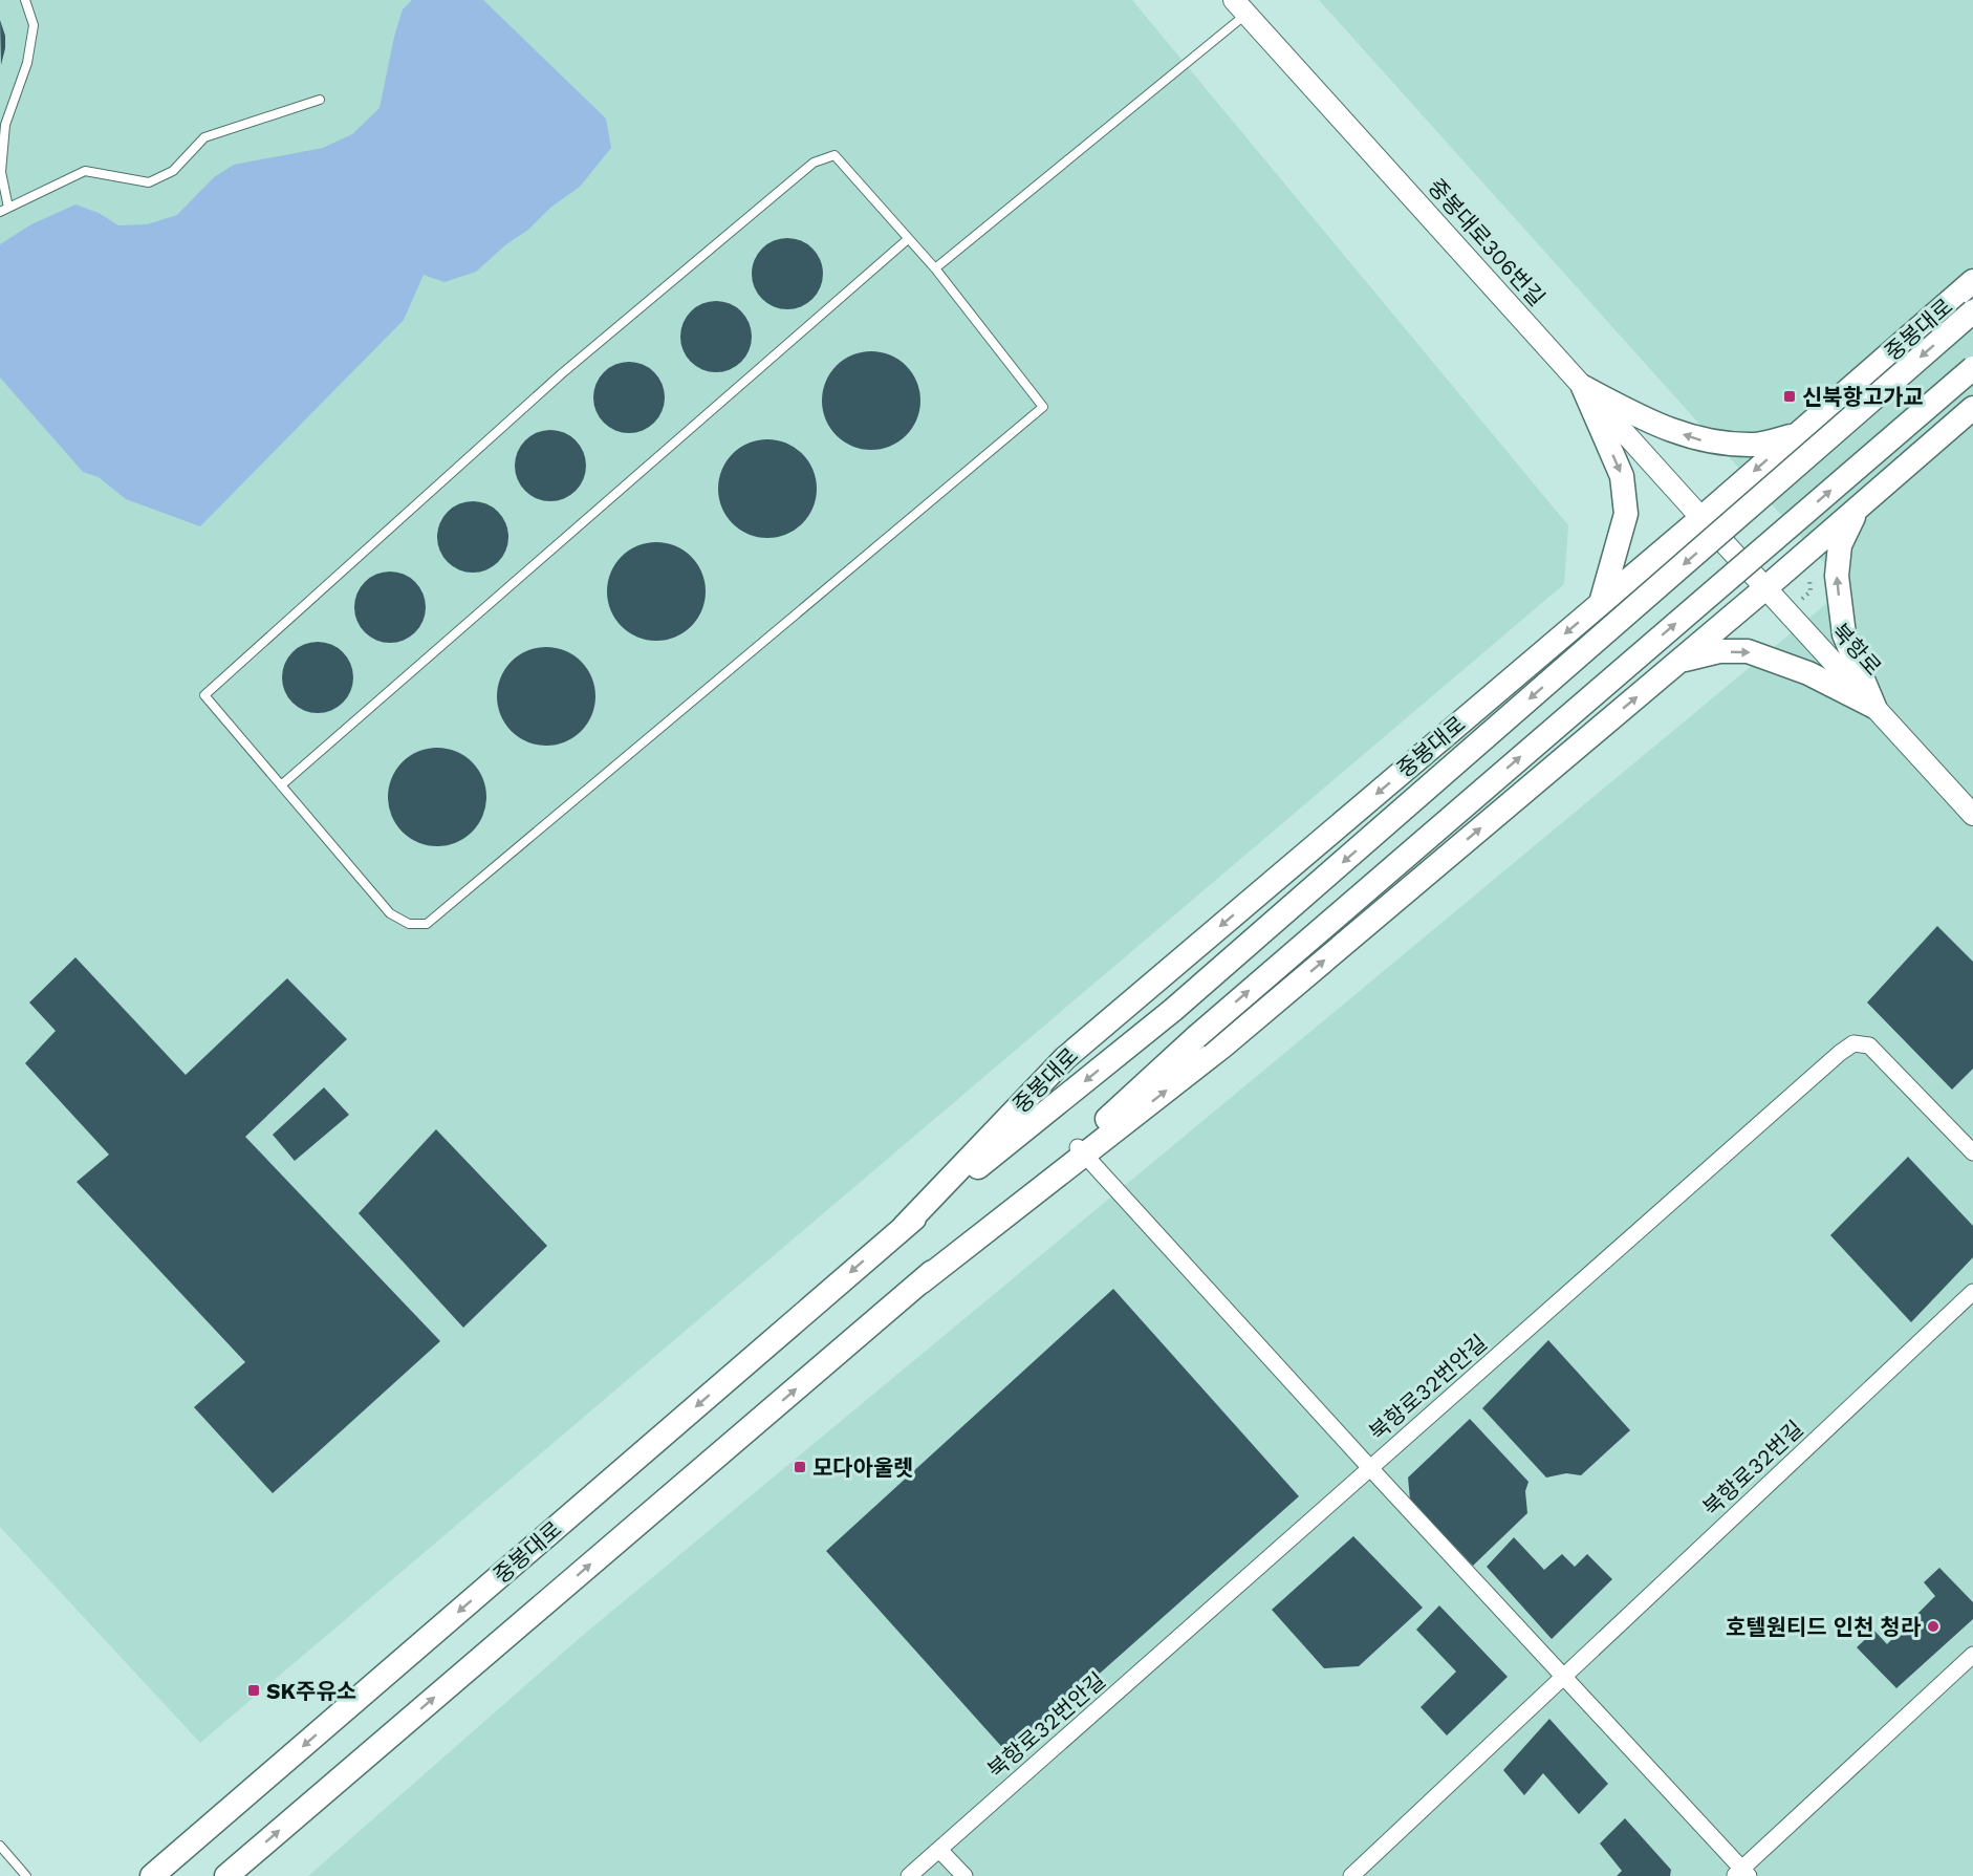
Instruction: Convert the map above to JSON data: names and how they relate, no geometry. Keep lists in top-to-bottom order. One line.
{"streets":{"main road":["중봉대로"],"street":["중봉대로306번길","북항로","북항로32번안길","북항로32번길"]},"crossings":[["중봉대로306번길","중봉대로"],["중봉대로306번길","북항로"],["중봉대로","북항로"]],"places":{"transit":["신북항고가교","모다아울렛","SK주유소"],"other":["호텔원티드 인천 청라"]}}
